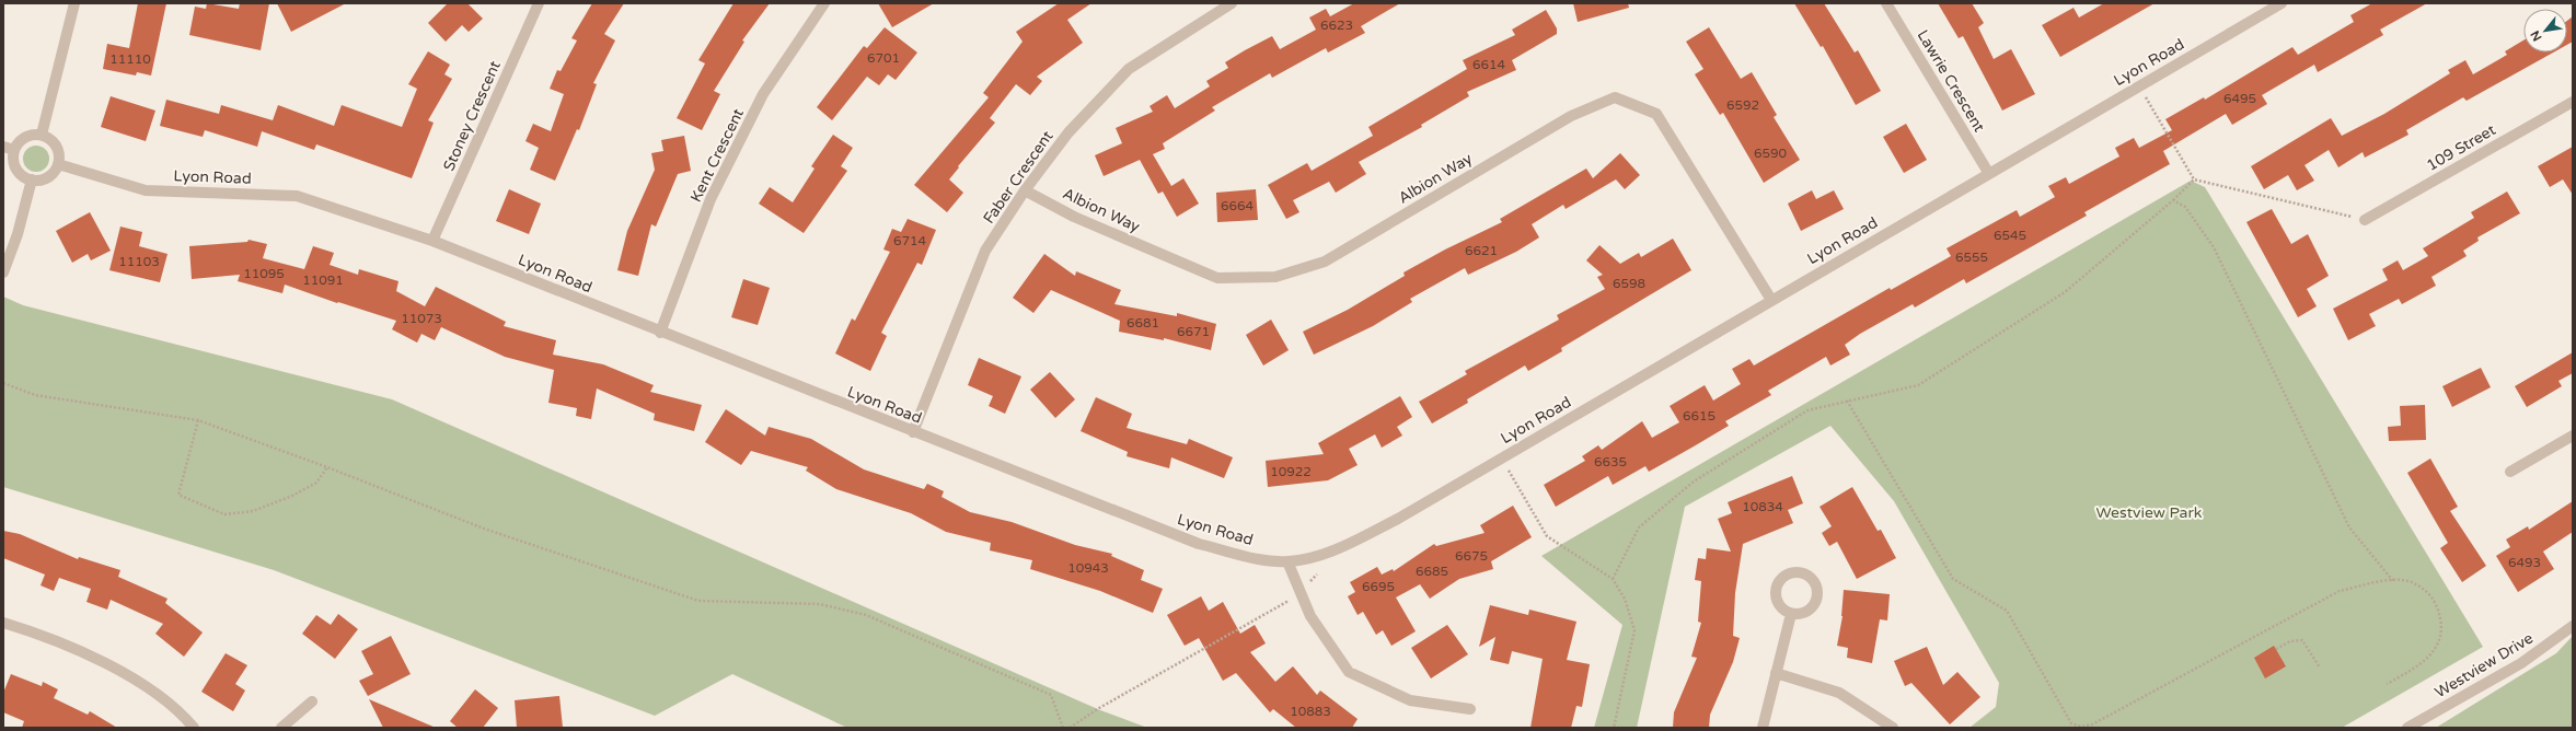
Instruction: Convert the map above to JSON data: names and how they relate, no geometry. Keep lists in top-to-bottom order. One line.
{"streets":{"street":["Lyon Road","Lawrie Crescent","Stoney Crescent","109 Street","Kent Crescent","Faber Crescent","Albion Way","Westview Drive"]},"crossings":[["Lyon Road","Lawrie Crescent"],["Lyon Road","Stoney Crescent"],["Lyon Road","Kent Crescent"],["Lyon Road","Faber Crescent"],["Lyon Road","Albion Way"],["Faber Crescent","Albion Way"]],"parks":["Westview Park"],"house_numbers":["6623","6701","11110","6614","6495","6592","6590","6664","6545","6714","6621","6555","11103","11095","11091","6598","11073","6681","6671","6615","6635","10922","10834","6675","6493","10943","6685","6695","10883"],"north":"bottom left"}
